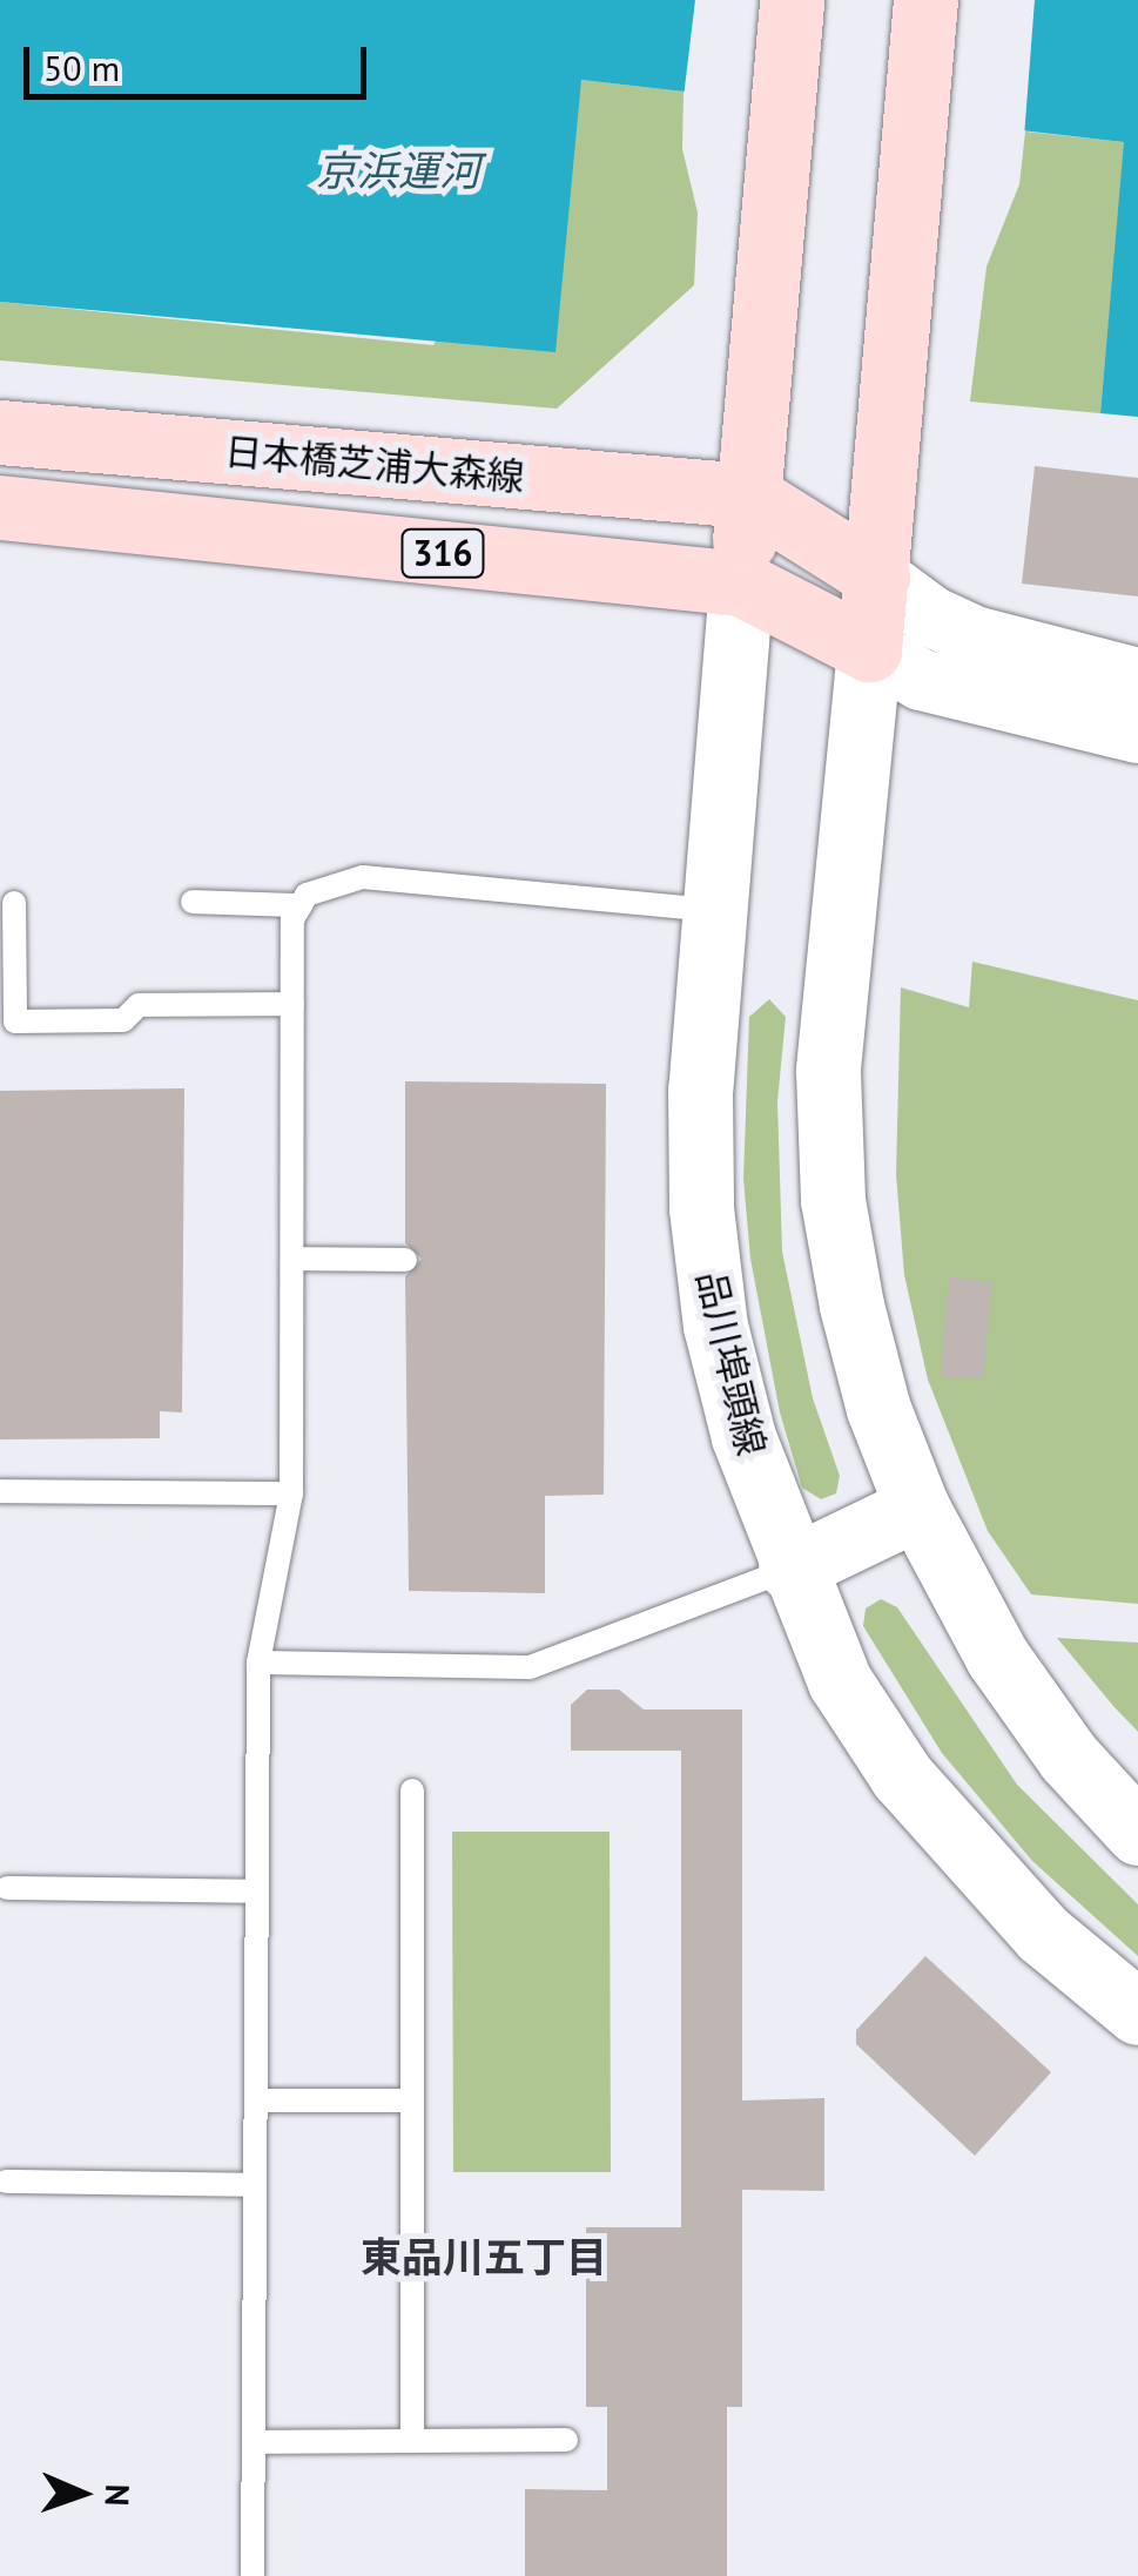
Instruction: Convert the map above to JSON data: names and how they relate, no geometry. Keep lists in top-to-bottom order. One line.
{"streets":{"main road":["日本橋芝浦大森線","316","品川埠頭線"]},"crossings":[["日本橋芝浦大森線","品川埠頭線"]],"districts":["東品川五丁目"],"water":["京浜運河"],"scale_bar":"50 m","north":"right"}
